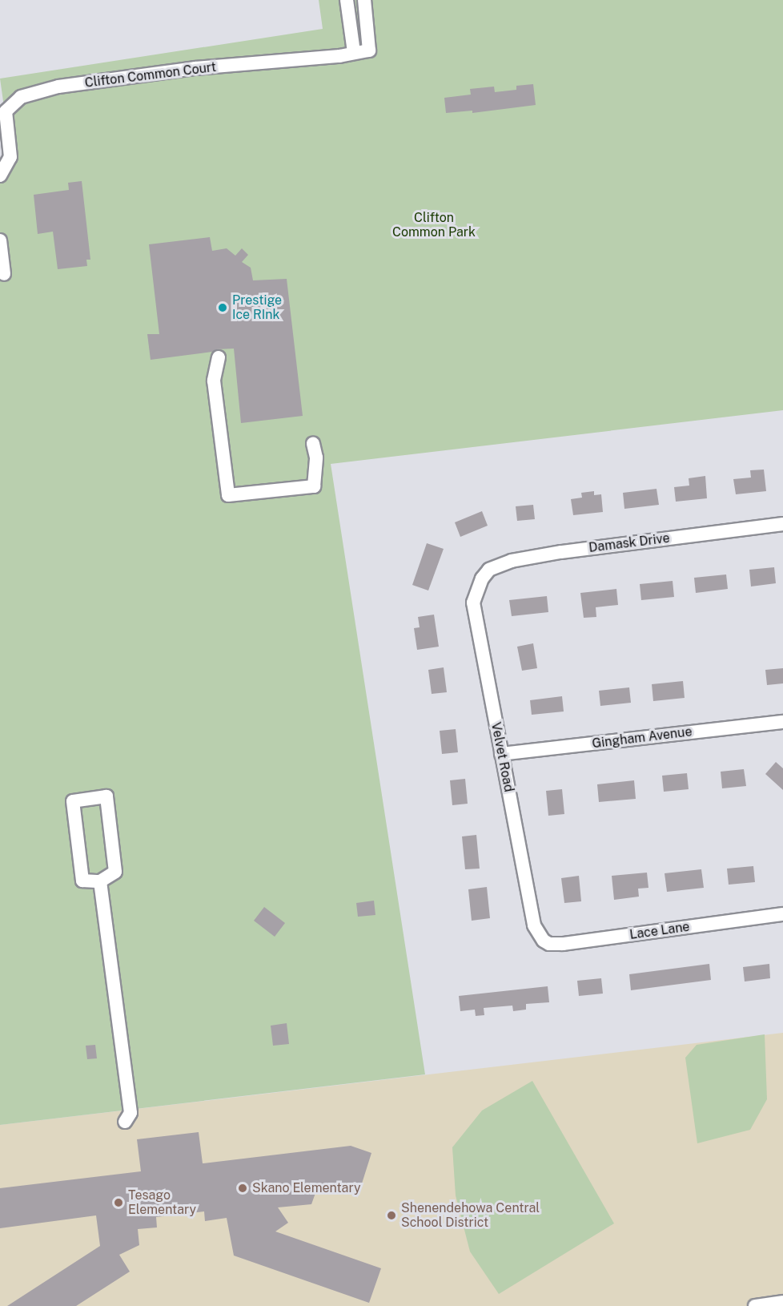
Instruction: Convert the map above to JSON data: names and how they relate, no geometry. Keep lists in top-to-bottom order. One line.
{"streets":{"street":["Clifton Common Court","Damask Drive","Gingham Avenue","Velvet Road","Lace Lane"]},"crossings":[["Damask Drive","Velvet Road"],["Gingham Avenue","Velvet Road"],["Velvet Road","Lace Lane"]],"parks":["Clifton Common Park"],"places":["Prestige Ice RInk","Skano Elementary","Tesago Elementary","Shenendehowa Central School District"]}
